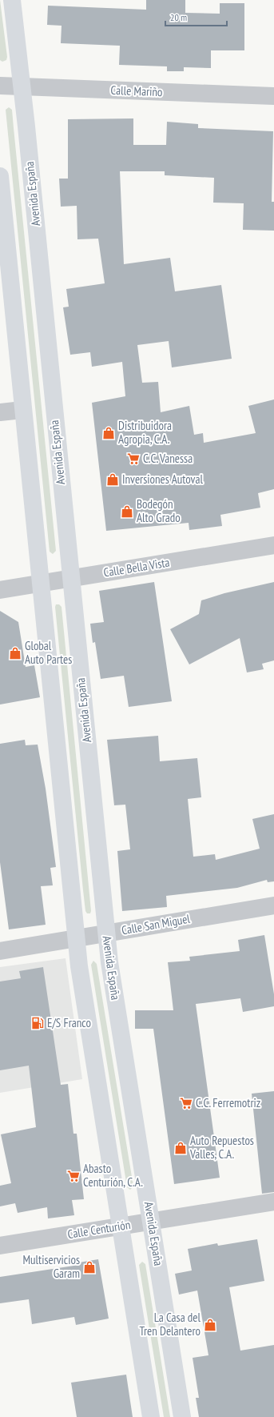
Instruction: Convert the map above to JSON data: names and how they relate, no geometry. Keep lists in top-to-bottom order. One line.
{"streets":{"main road":["Avenida España"],"street":["Calle Mariño","Calle Bella Vista","Calle San Miguel","Calle Centurión"]},"crossings":[["Calle Mariño","Avenida España"],["Avenida España","Calle Bella Vista"],["Avenida España","Calle San Miguel"],["Avenida España","Calle Centurión"]],"places":{"shop":["Distribuidora Agropia, C.A.","Inversiones Autoval","Bodegón Alto Grado","Global Auto Partes","Auto Repuestos Valles, C.A.","Multiservicios Garam","La Casa del Tren Delantero"],"supermarket":["C.C. Vanessa","C.C. Ferremotriz","Abasto Centurión, C.A."],"fuel station":["E/S Franco"]},"scale_bar":"20 m"}
